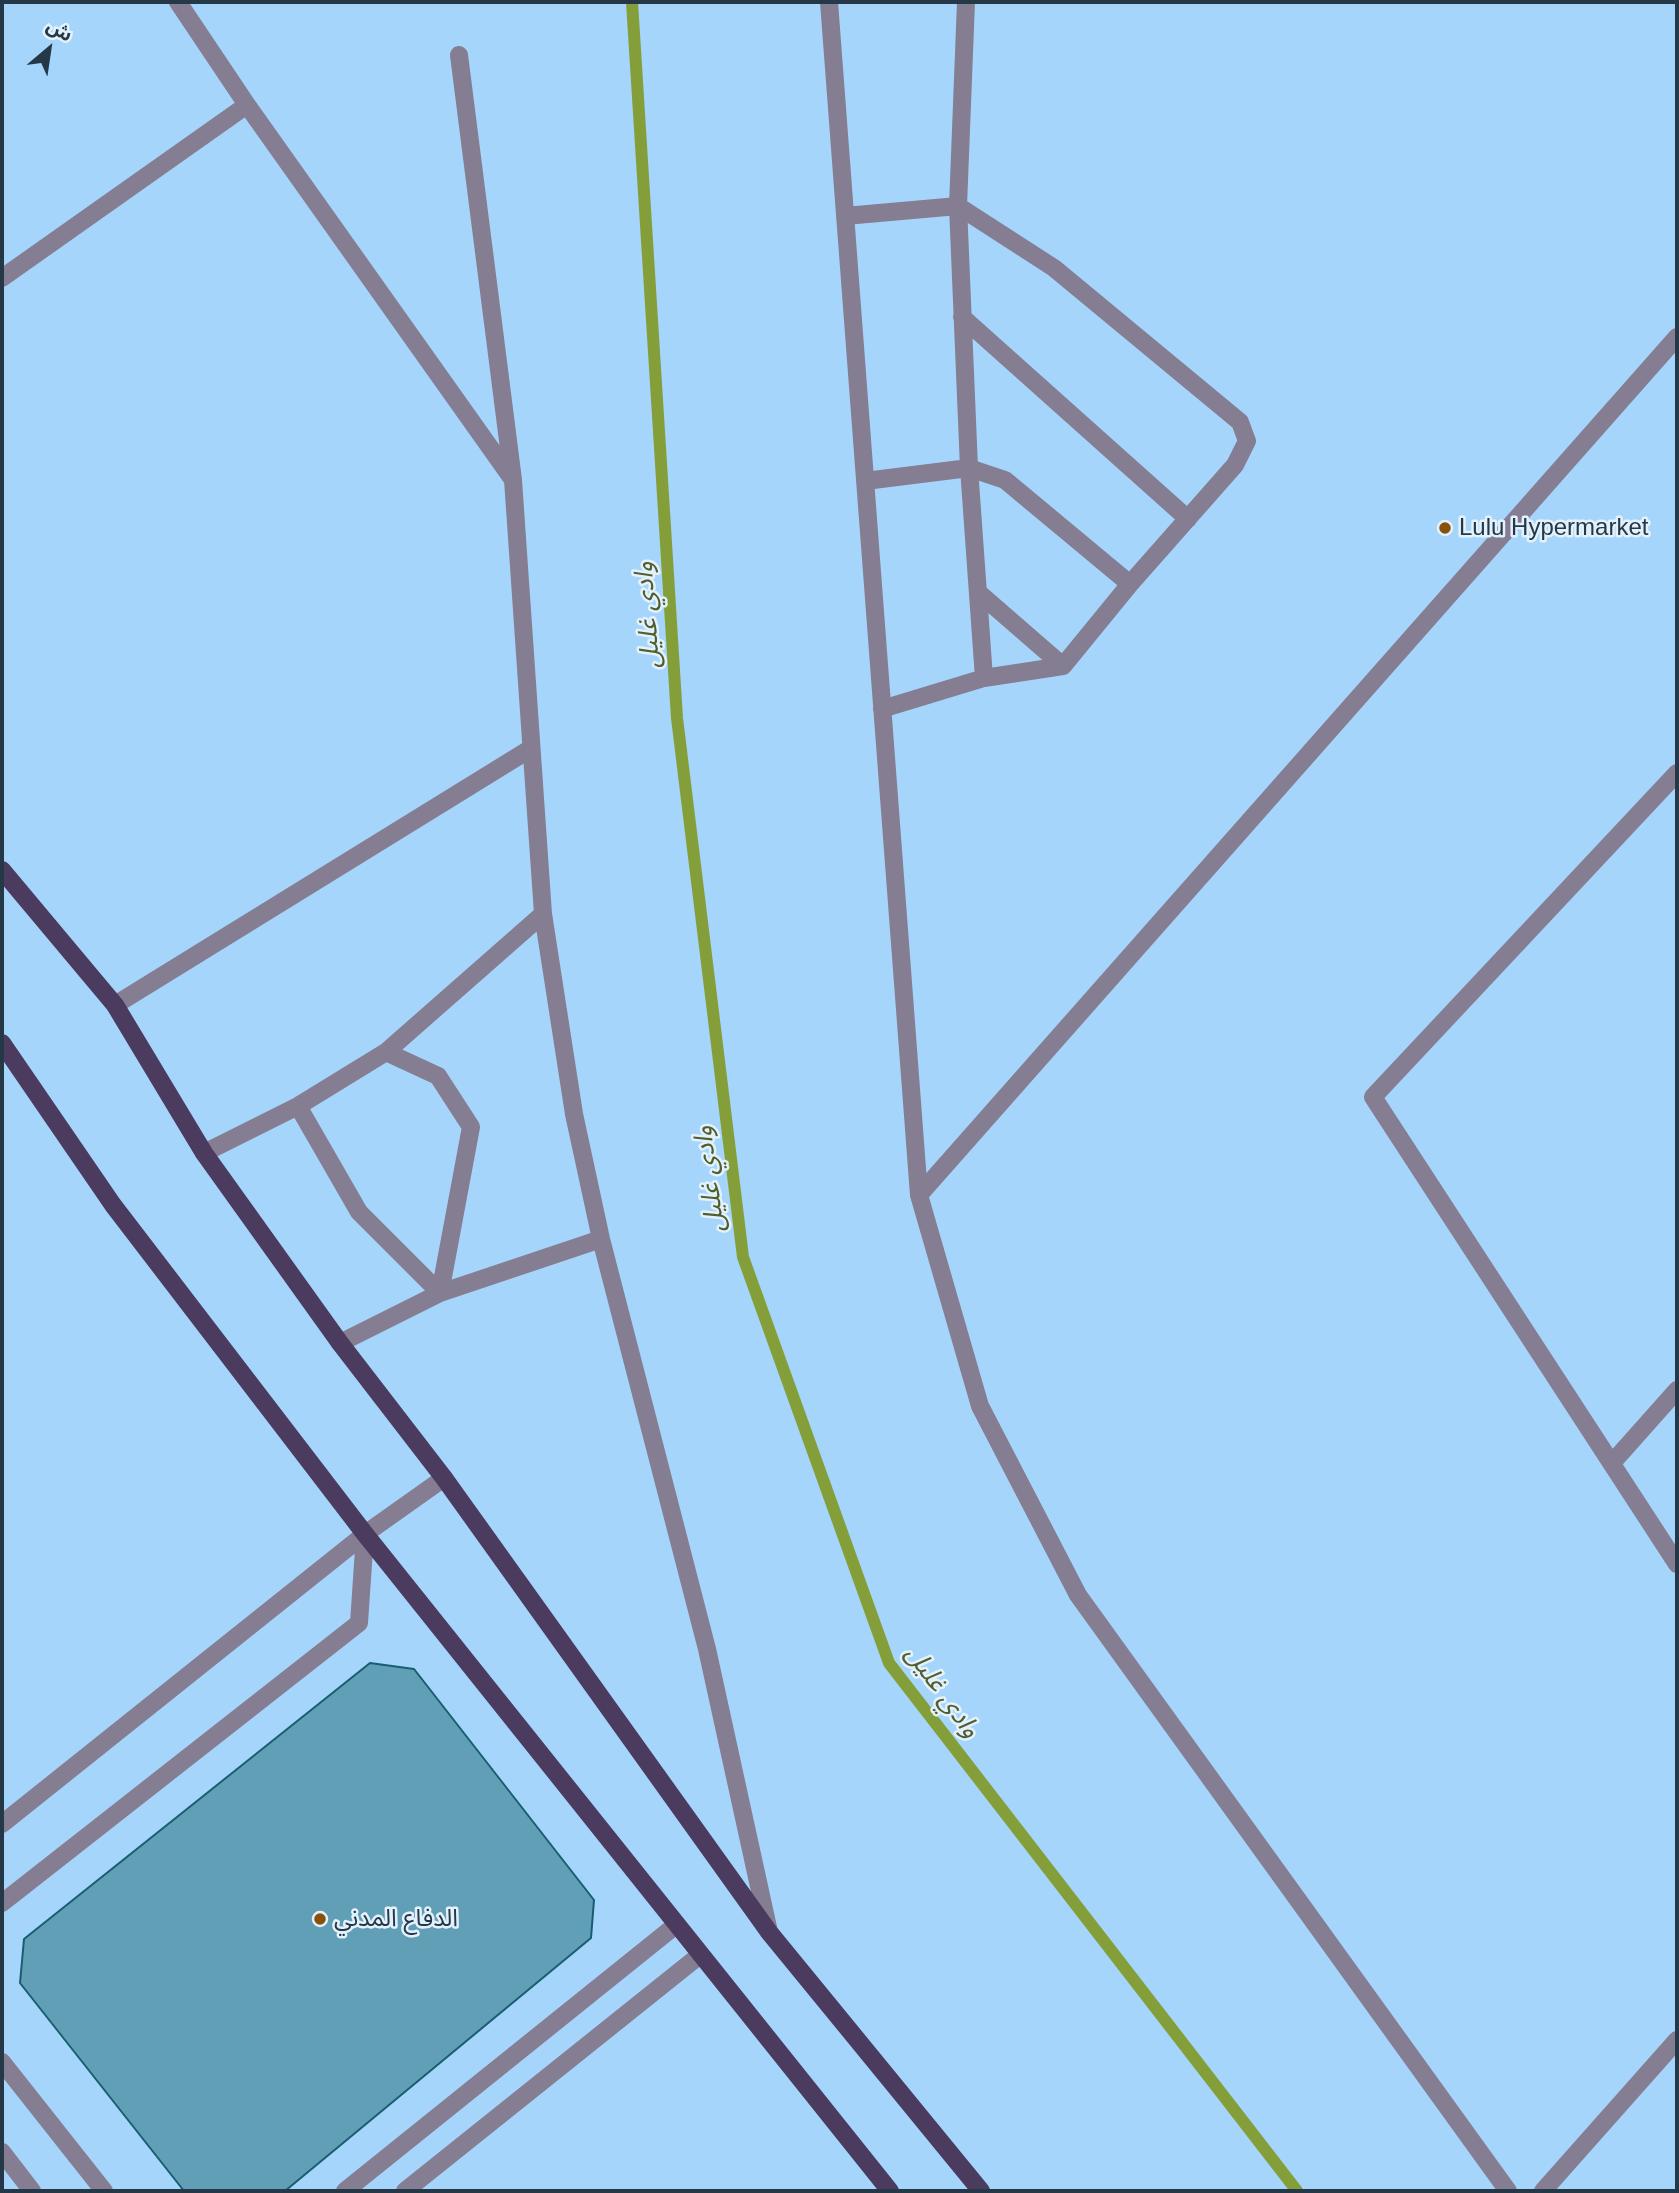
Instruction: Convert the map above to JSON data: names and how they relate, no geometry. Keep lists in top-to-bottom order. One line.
{"water":["وادي غليل"],"places":["Lulu Hypermarket","الدفاع المدني"],"north":"top right"}
